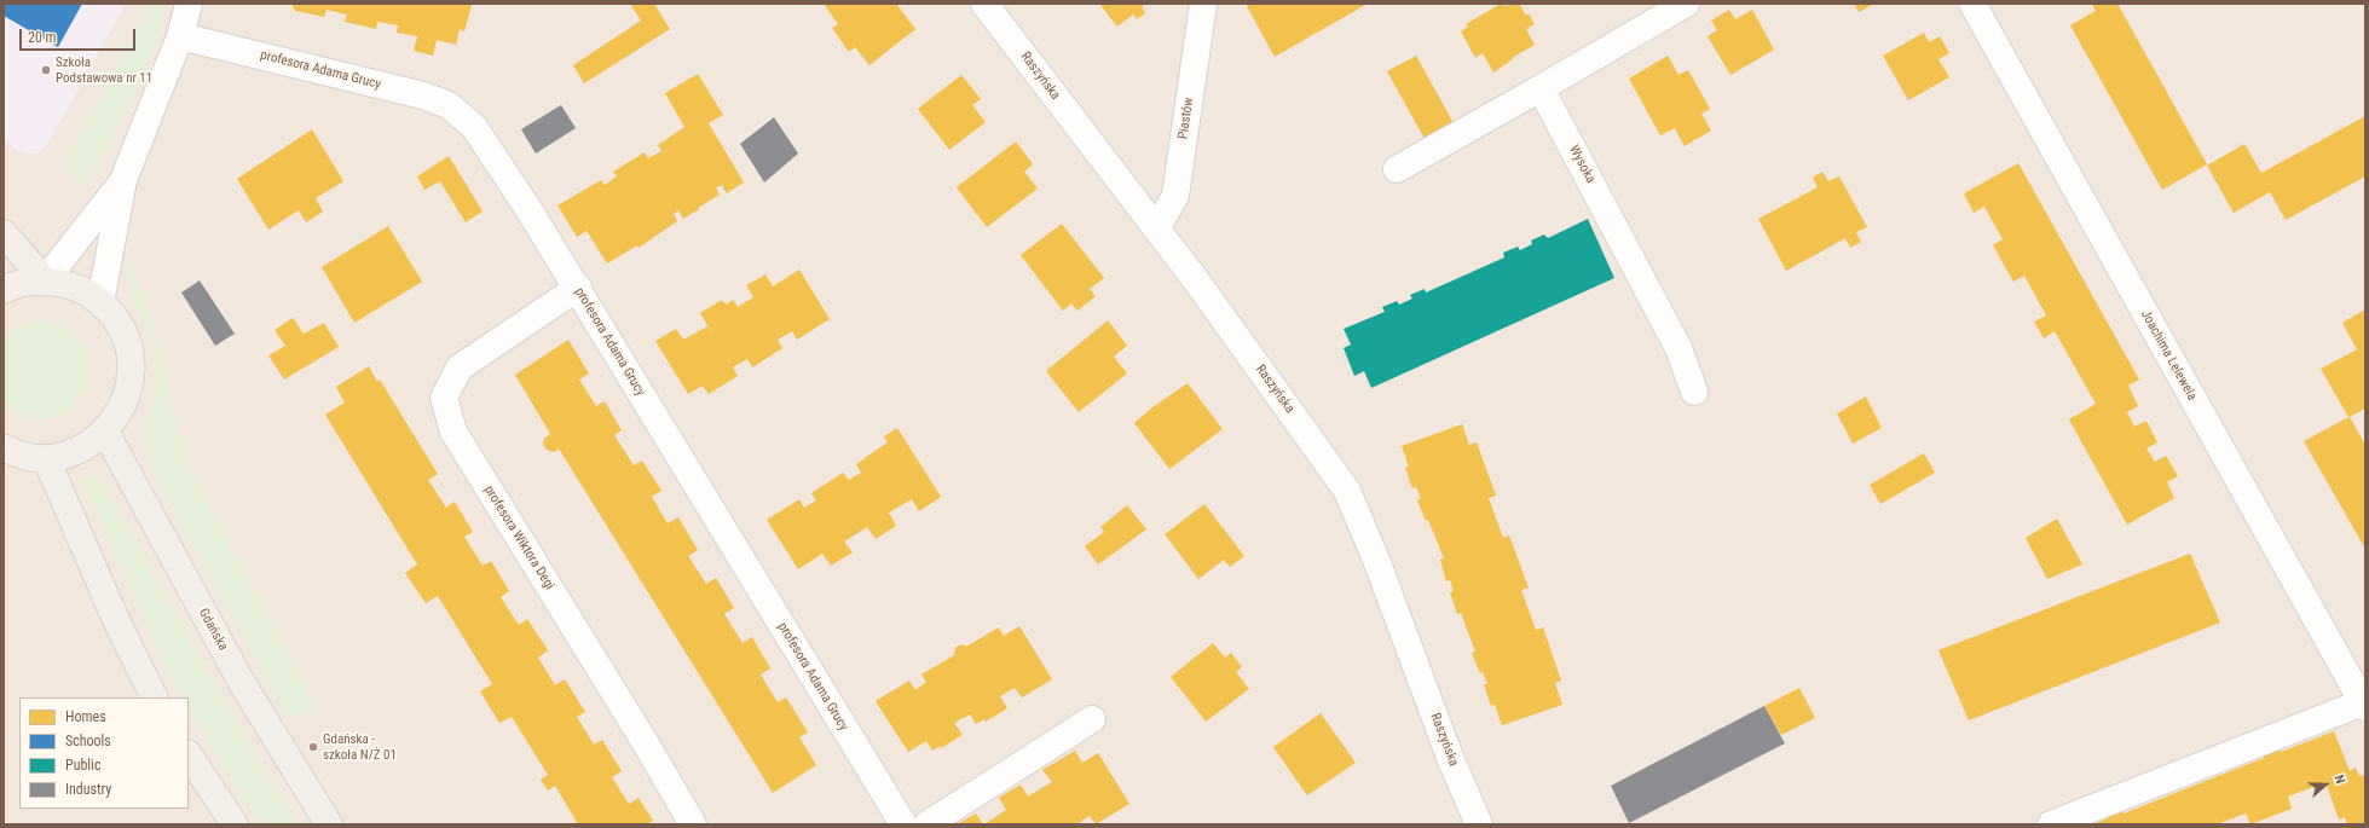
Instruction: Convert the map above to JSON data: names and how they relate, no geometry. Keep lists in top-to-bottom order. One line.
{"streets":{"main road":["Gdańska"],"street":["profesora Adama Grucy","Raszyńska","Piastów","Wysoka","Joachima Lelewela","profesora Wiktora Degi"]},"crossings":[["profesora Adama Grucy","profesora Wiktora Degi"],["Raszyńska","Piastów"]],"places":["Szkoła Podstawowa nr 11","Gdańska - szkoła N/Ż 01"],"legend":["Homes","Schools","Public","Industry"],"scale_bar":"20 m","north":"right"}
